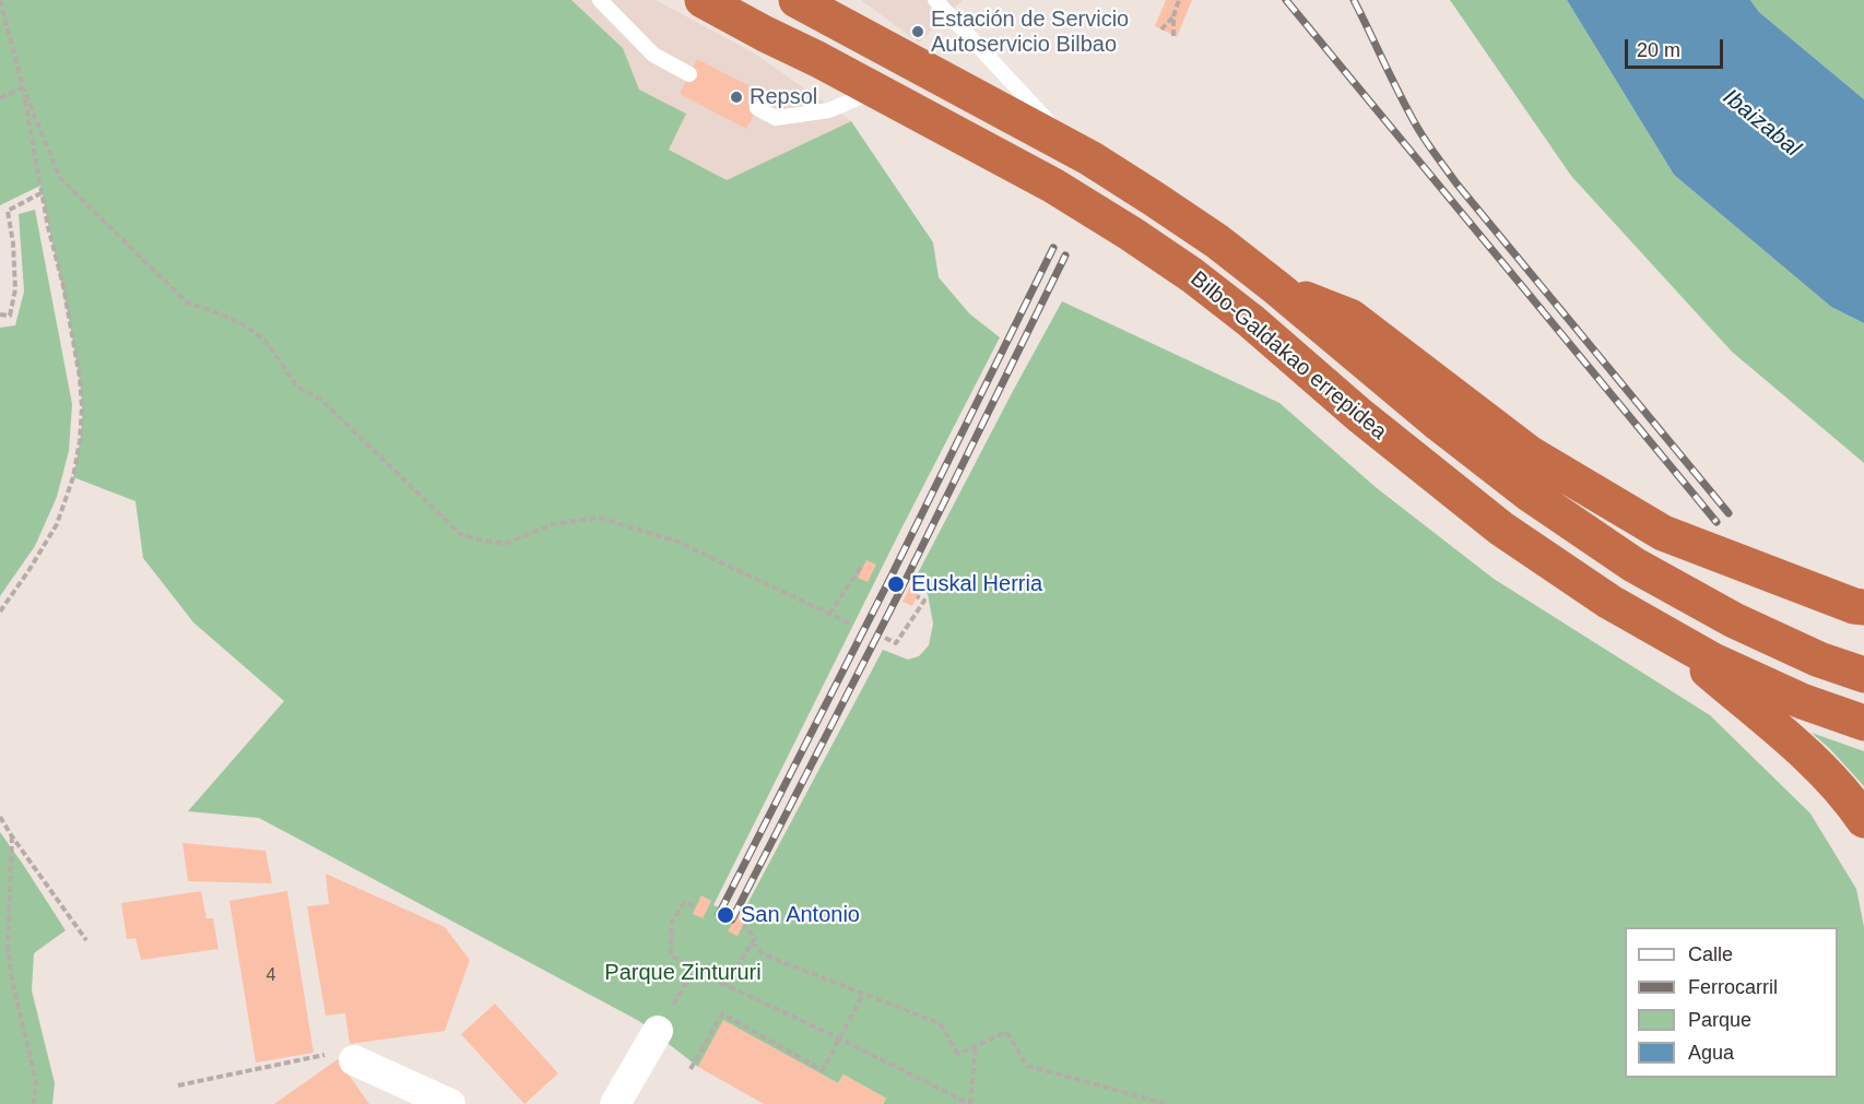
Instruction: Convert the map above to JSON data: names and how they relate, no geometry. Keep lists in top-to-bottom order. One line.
{"streets":{"highway":["Bilbo-Galdakao errepidea"]},"water":["Ibaizabal"],"parks":["Parque Zintururi"],"places":["Estación de Servicio Autoservicio Bilbao","Repsol","Euskal Herria","San Antonio"],"house_numbers":["4"],"legend":["Calle","Ferrocarril","Parque","Agua"],"scale_bar":"20 m"}
